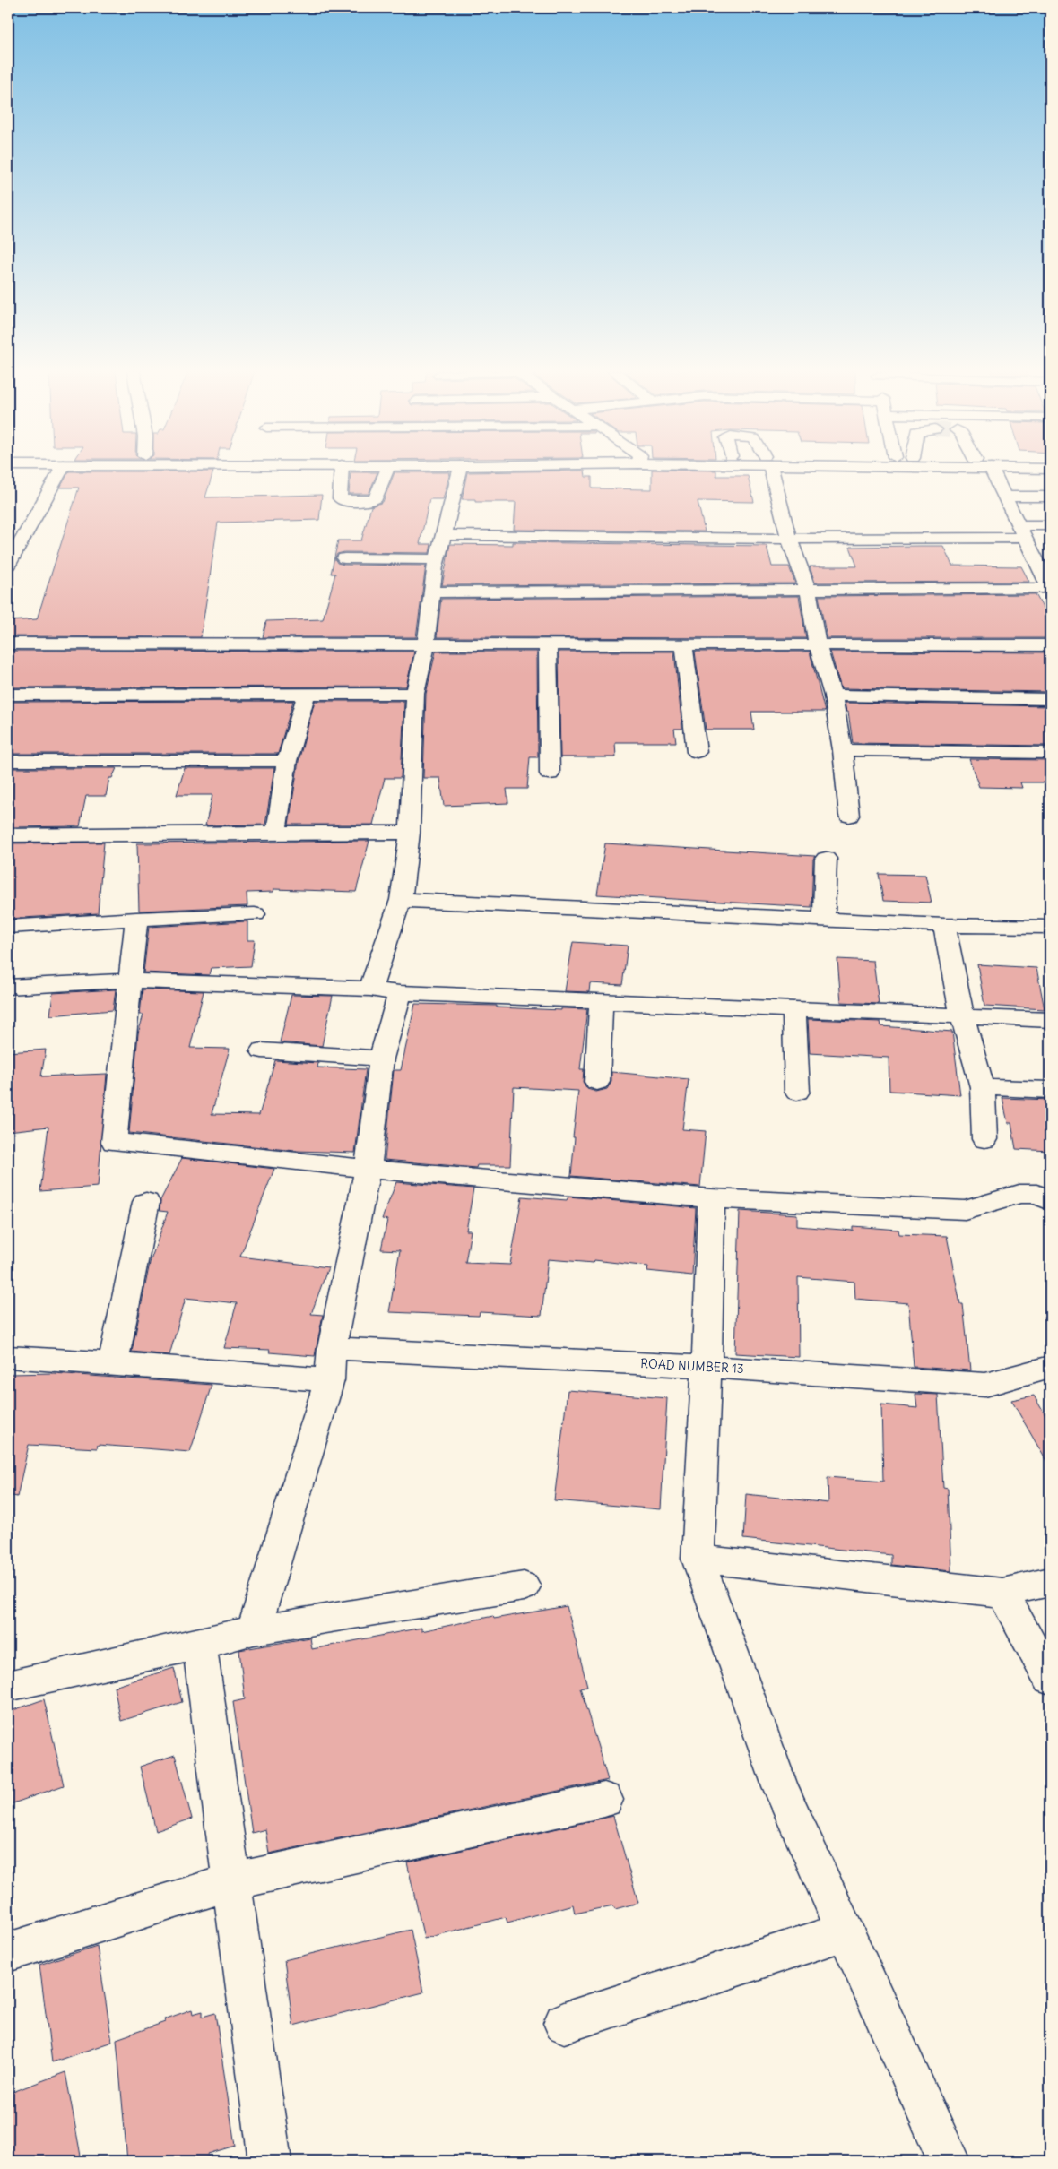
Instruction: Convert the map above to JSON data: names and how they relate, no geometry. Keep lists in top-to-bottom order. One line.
{"streets":{"street":["ROAD NUMBER 13"]}}
